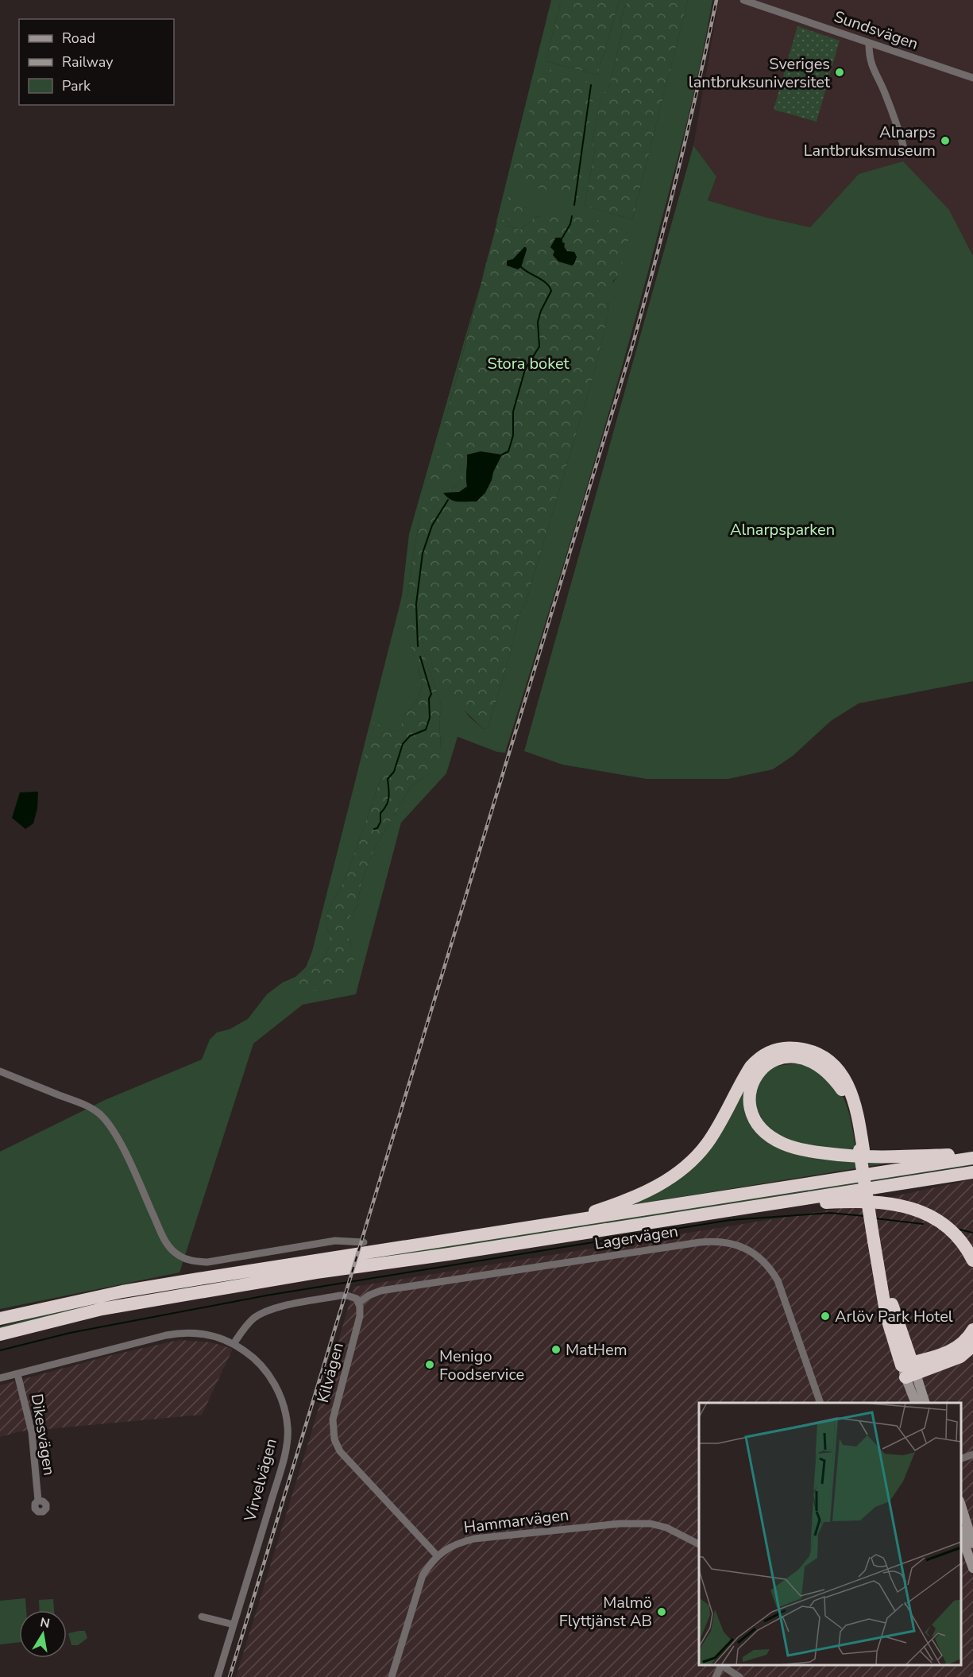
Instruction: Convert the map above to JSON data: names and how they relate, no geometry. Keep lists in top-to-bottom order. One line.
{"streets":{"street":["Sundsvägen","Lagervägen","Kilvägen","Dikesvägen","Virvelvägen","Hammarvägen"]},"crossings":[["Lagervägen","Kilvägen"],["Kilvägen","Hammarvägen"],["Dikesvägen","Virvelvägen"]],"parks":["Stora boket","Alnarpsparken"],"places":["Sveriges lantbruksuniversitet","Alnarps Lantbruksmuseum","Arlöv Park Hotel","MatHem","Menigo Foodservice","Malmö Flyttjänst AB"],"legend":["Road","Railway","Park"],"north":"top"}
